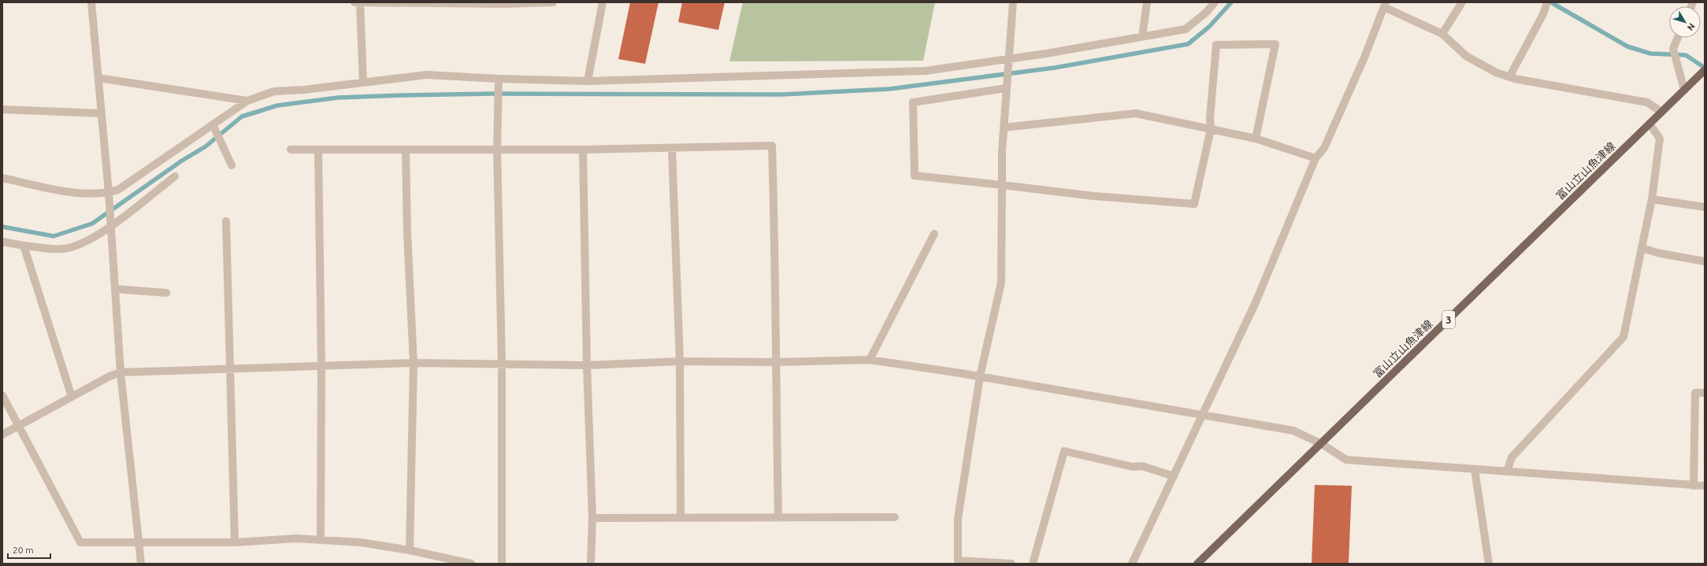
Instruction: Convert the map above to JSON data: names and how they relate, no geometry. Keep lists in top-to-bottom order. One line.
{"streets":{"main road":["富山立山魚津線","3"]},"scale_bar":"20 m","north":"bottom right"}
